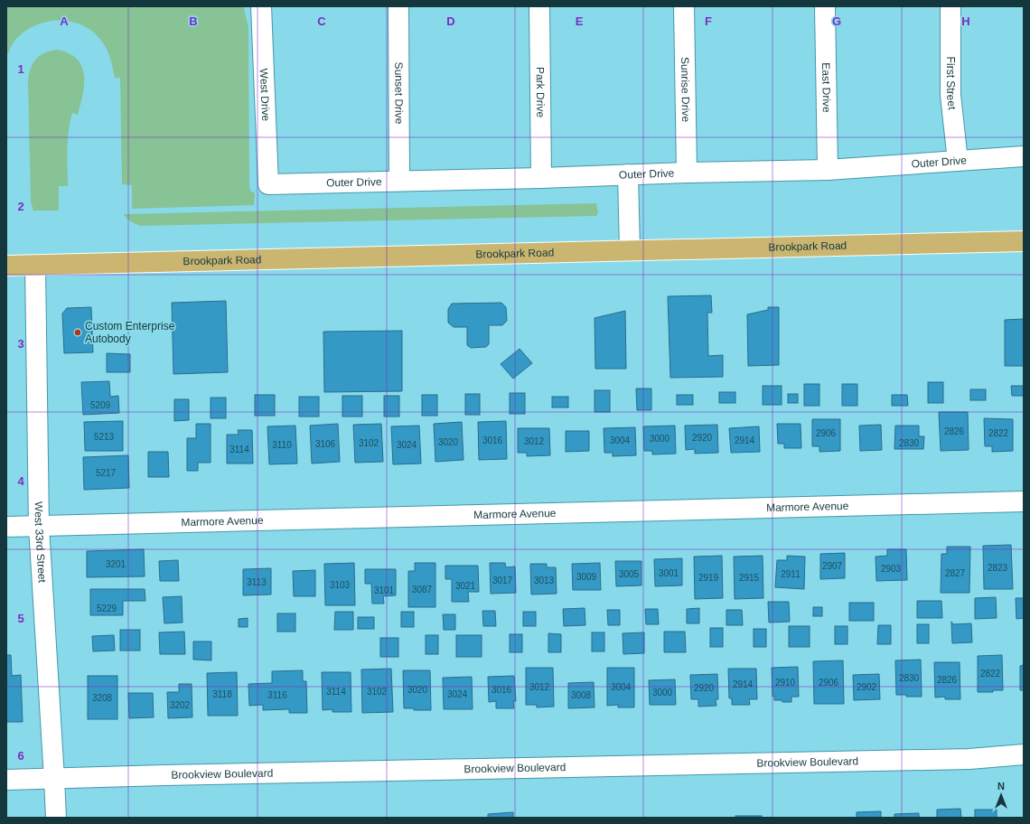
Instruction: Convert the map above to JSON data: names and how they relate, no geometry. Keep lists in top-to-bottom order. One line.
{"streets":{"main road":["Brookpark Road"],"street":["First Street","East Drive","Sunrise Drive","Park Drive","Sunset Drive","West Drive","Outer Drive","Marmore Avenue","West 33rd Street","Brookview Boulevard"]},"crossings":[["First Street","Outer Drive"],["East Drive","Outer Drive"],["Sunrise Drive","Outer Drive"],["Park Drive","Outer Drive"],["Sunset Drive","Outer Drive"],["West Drive","Outer Drive"],["Brookpark Road","West 33rd Street"],["Marmore Avenue","West 33rd Street"],["West 33rd Street","Brookview Boulevard"]],"places":["Custom Enterprise Autobody"],"house_numbers":["5209","2826","2906","2822","5213","2920","3000","3016","3004","2914","3012","3020","3102","2830","3106","3110","3024","3114","5217","3201","2907","2823","2903","3001","2827","3005","2911","3009","2919","2915","3017","3013","3113","3103","3021","3087","3101","5229","2822","2830","2826","2910","2906","2914","3012","3004","2902","2920","3020","3016","3114","3102","3000","3118","3024","3116","3008","3208","3202"],"north":"top","grid":{"columns":["A","B","C","D","E","F","G","H"],"rows":["1","2","3","4","5","6"]}}
